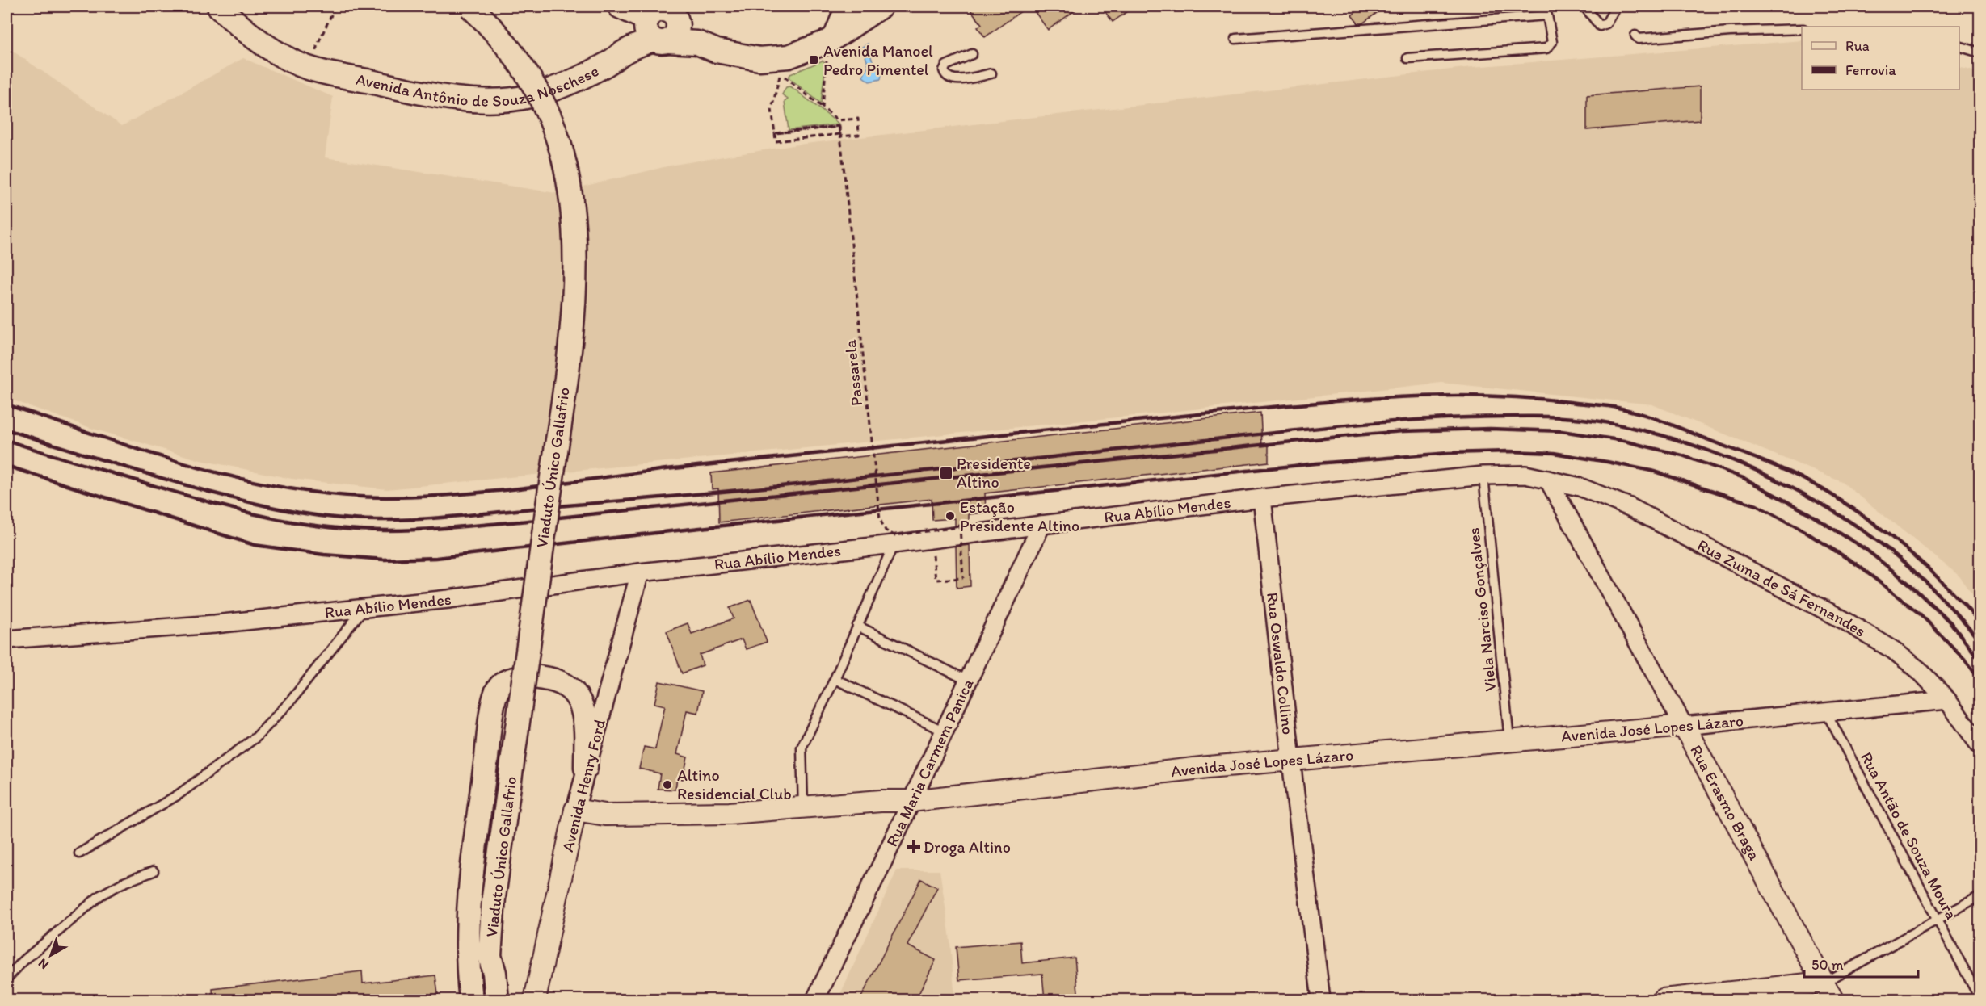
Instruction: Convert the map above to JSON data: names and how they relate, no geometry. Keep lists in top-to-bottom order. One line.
{"streets":{"main road":["Avenida Antônio de Souza Noschese","Viaduto Único Gallafrio"],"street":["Rua Abílio Mendes","Rua Zuma de Sá Fernandes","Rua Oswaldo Collino","Avenida José Lopes Lázaro","Rua Maria Carmem Panica","Avenida Henry Ford","Rua Erasmo Braga"],"lane":["Viela Narciso Gonçalves","Rua Antão de Souza Moura"],"path":["Passarela"]},"crossings":[["Passarela","Rua Abílio Mendes"],["Rua Abílio Mendes","Rua Zuma de Sá Fernandes"],["Rua Abílio Mendes","Viela Narciso Gonçalves"],["Rua Abílio Mendes","Rua Oswaldo Collino"],["Rua Abílio Mendes","Rua Maria Carmem Panica"],["Rua Abílio Mendes","Avenida Henry Ford"],["Rua Abílio Mendes","Rua Erasmo Braga"],["Rua Zuma de Sá Fernandes","Avenida José Lopes Lázaro"],["Rua Zuma de Sá Fernandes","Rua Erasmo Braga"],["Viela Narciso Gonçalves","Avenida José Lopes Lázaro"],["Rua Oswaldo Collino","Avenida José Lopes Lázaro"],["Avenida José Lopes Lázaro","Rua Maria Carmem Panica"],["Avenida José Lopes Lázaro","Avenida Henry Ford"],["Avenida José Lopes Lázaro","Rua Erasmo Braga"],["Avenida José Lopes Lázaro","Rua Antão de Souza Moura"]],"places":{"transit":["Avenida Manoel Pedro Pimentel","Presidente Altino"],"other":["Estação Presidente Altino","Altino Residencial Club"],"health":["Droga Altino"]},"legend":["Rua","Ferrovia"],"scale_bar":"50 m","north":"bottom left"}
